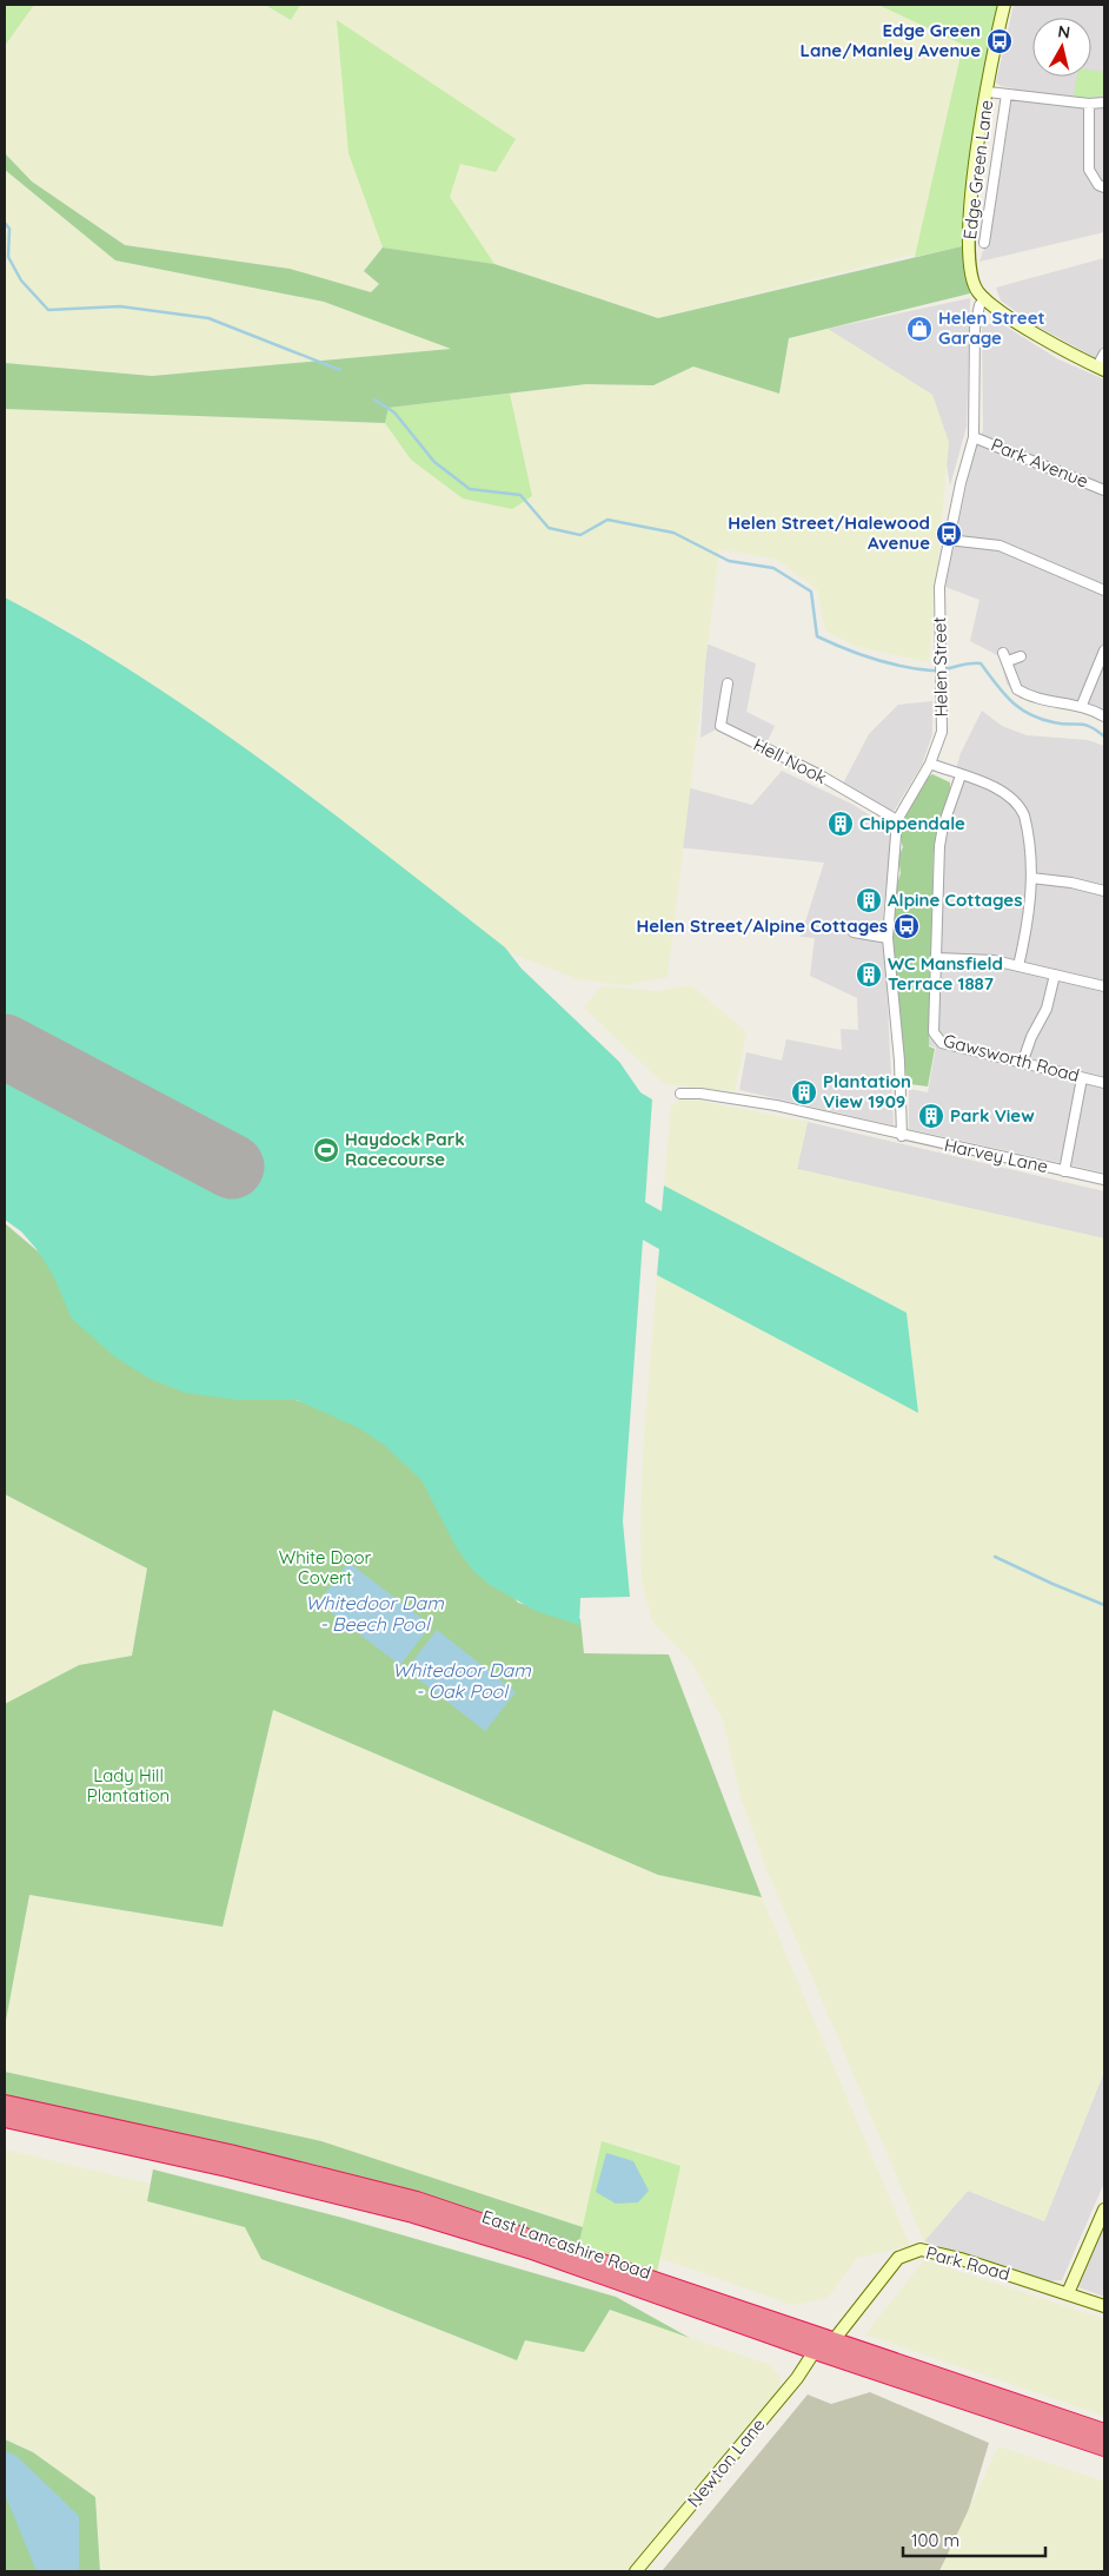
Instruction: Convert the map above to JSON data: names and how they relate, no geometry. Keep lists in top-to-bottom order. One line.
{"streets":{"highway":["East Lancashire Road"],"street":["Edge Green Lane","Park Avenue","Helen Street","Hell Nook","Gawsworth Road","Harvey Lane","Park Road","Newton Lane"]},"crossings":[["Edge Green Lane","Helen Street"],["Park Avenue","Helen Street"],["Helen Street","Hell Nook"],["Helen Street","Harvey Lane"],["East Lancashire Road","Park Road"],["East Lancashire Road","Newton Lane"]],"water":["Whitedoor Dam - Beech Pool","Whitedoor Dam - Oak Pool"],"parks":["White Door Covert","Lady Hill Plantation"],"places":{"bus stop":["Edge Green Lane/Manley Avenue","Helen Street/Halewood Avenue","Helen Street/Alpine Cottages"],"shop":["Helen Street Garage"],"building":["Chippendale","Alpine Cottages","WC Mansfield Terrace 1887","Plantation View 1909","Park View"],"sports":["Haydock Park Racecourse"]},"scale_bar":"100 m","north":"top"}
